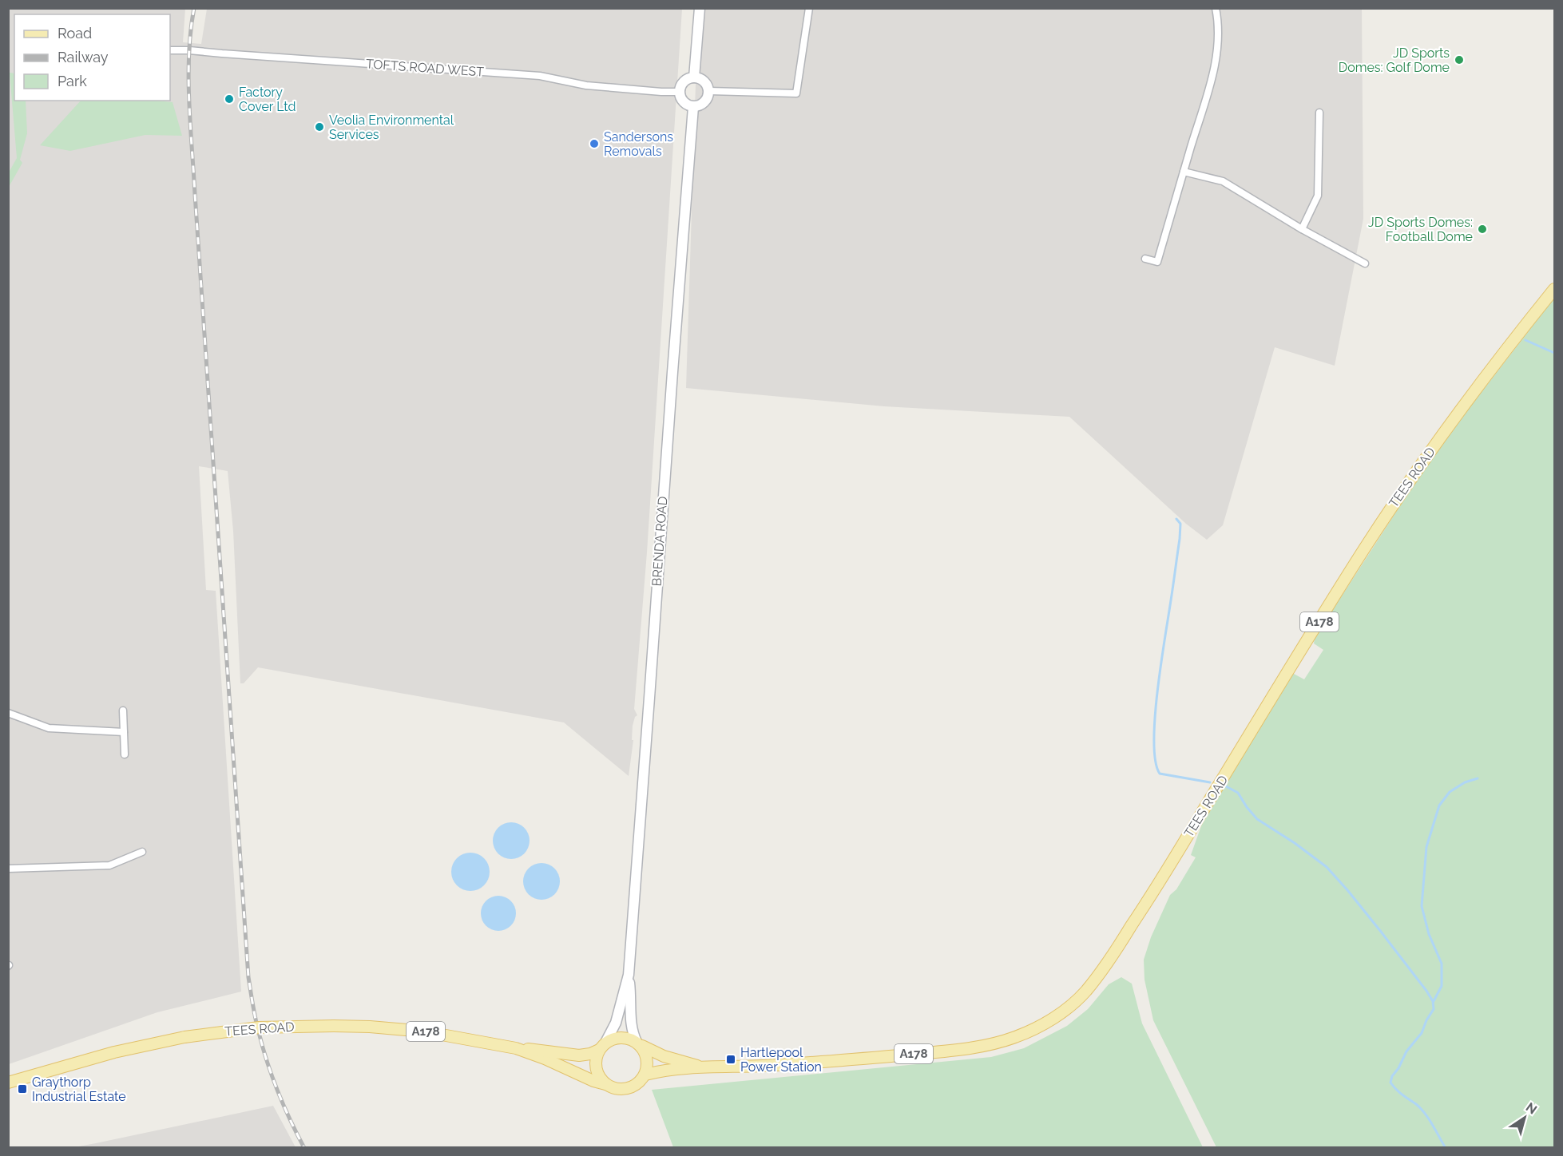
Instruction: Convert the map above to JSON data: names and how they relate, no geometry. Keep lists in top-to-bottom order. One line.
{"streets":{"main road":["TEES ROAD","BRENDA ROAD","A178"],"street":["TOFTS ROAD WEST"]},"crossings":[["TOFTS ROAD WEST","BRENDA ROAD"],["TEES ROAD","BRENDA ROAD"],["TEES ROAD","A178"],["BRENDA ROAD","A178"]],"places":{"other":["JD Sports Domes: Golf Dome","Factory Cover Ltd","Veolia Environmental Services","Sandersons Removals","JD Sports Domes: Football Dome"],"transit":["Hartlepool Power Station","Graythorp Industrial Estate"]},"legend":["Road","Railway","Park"],"north":"top right"}
